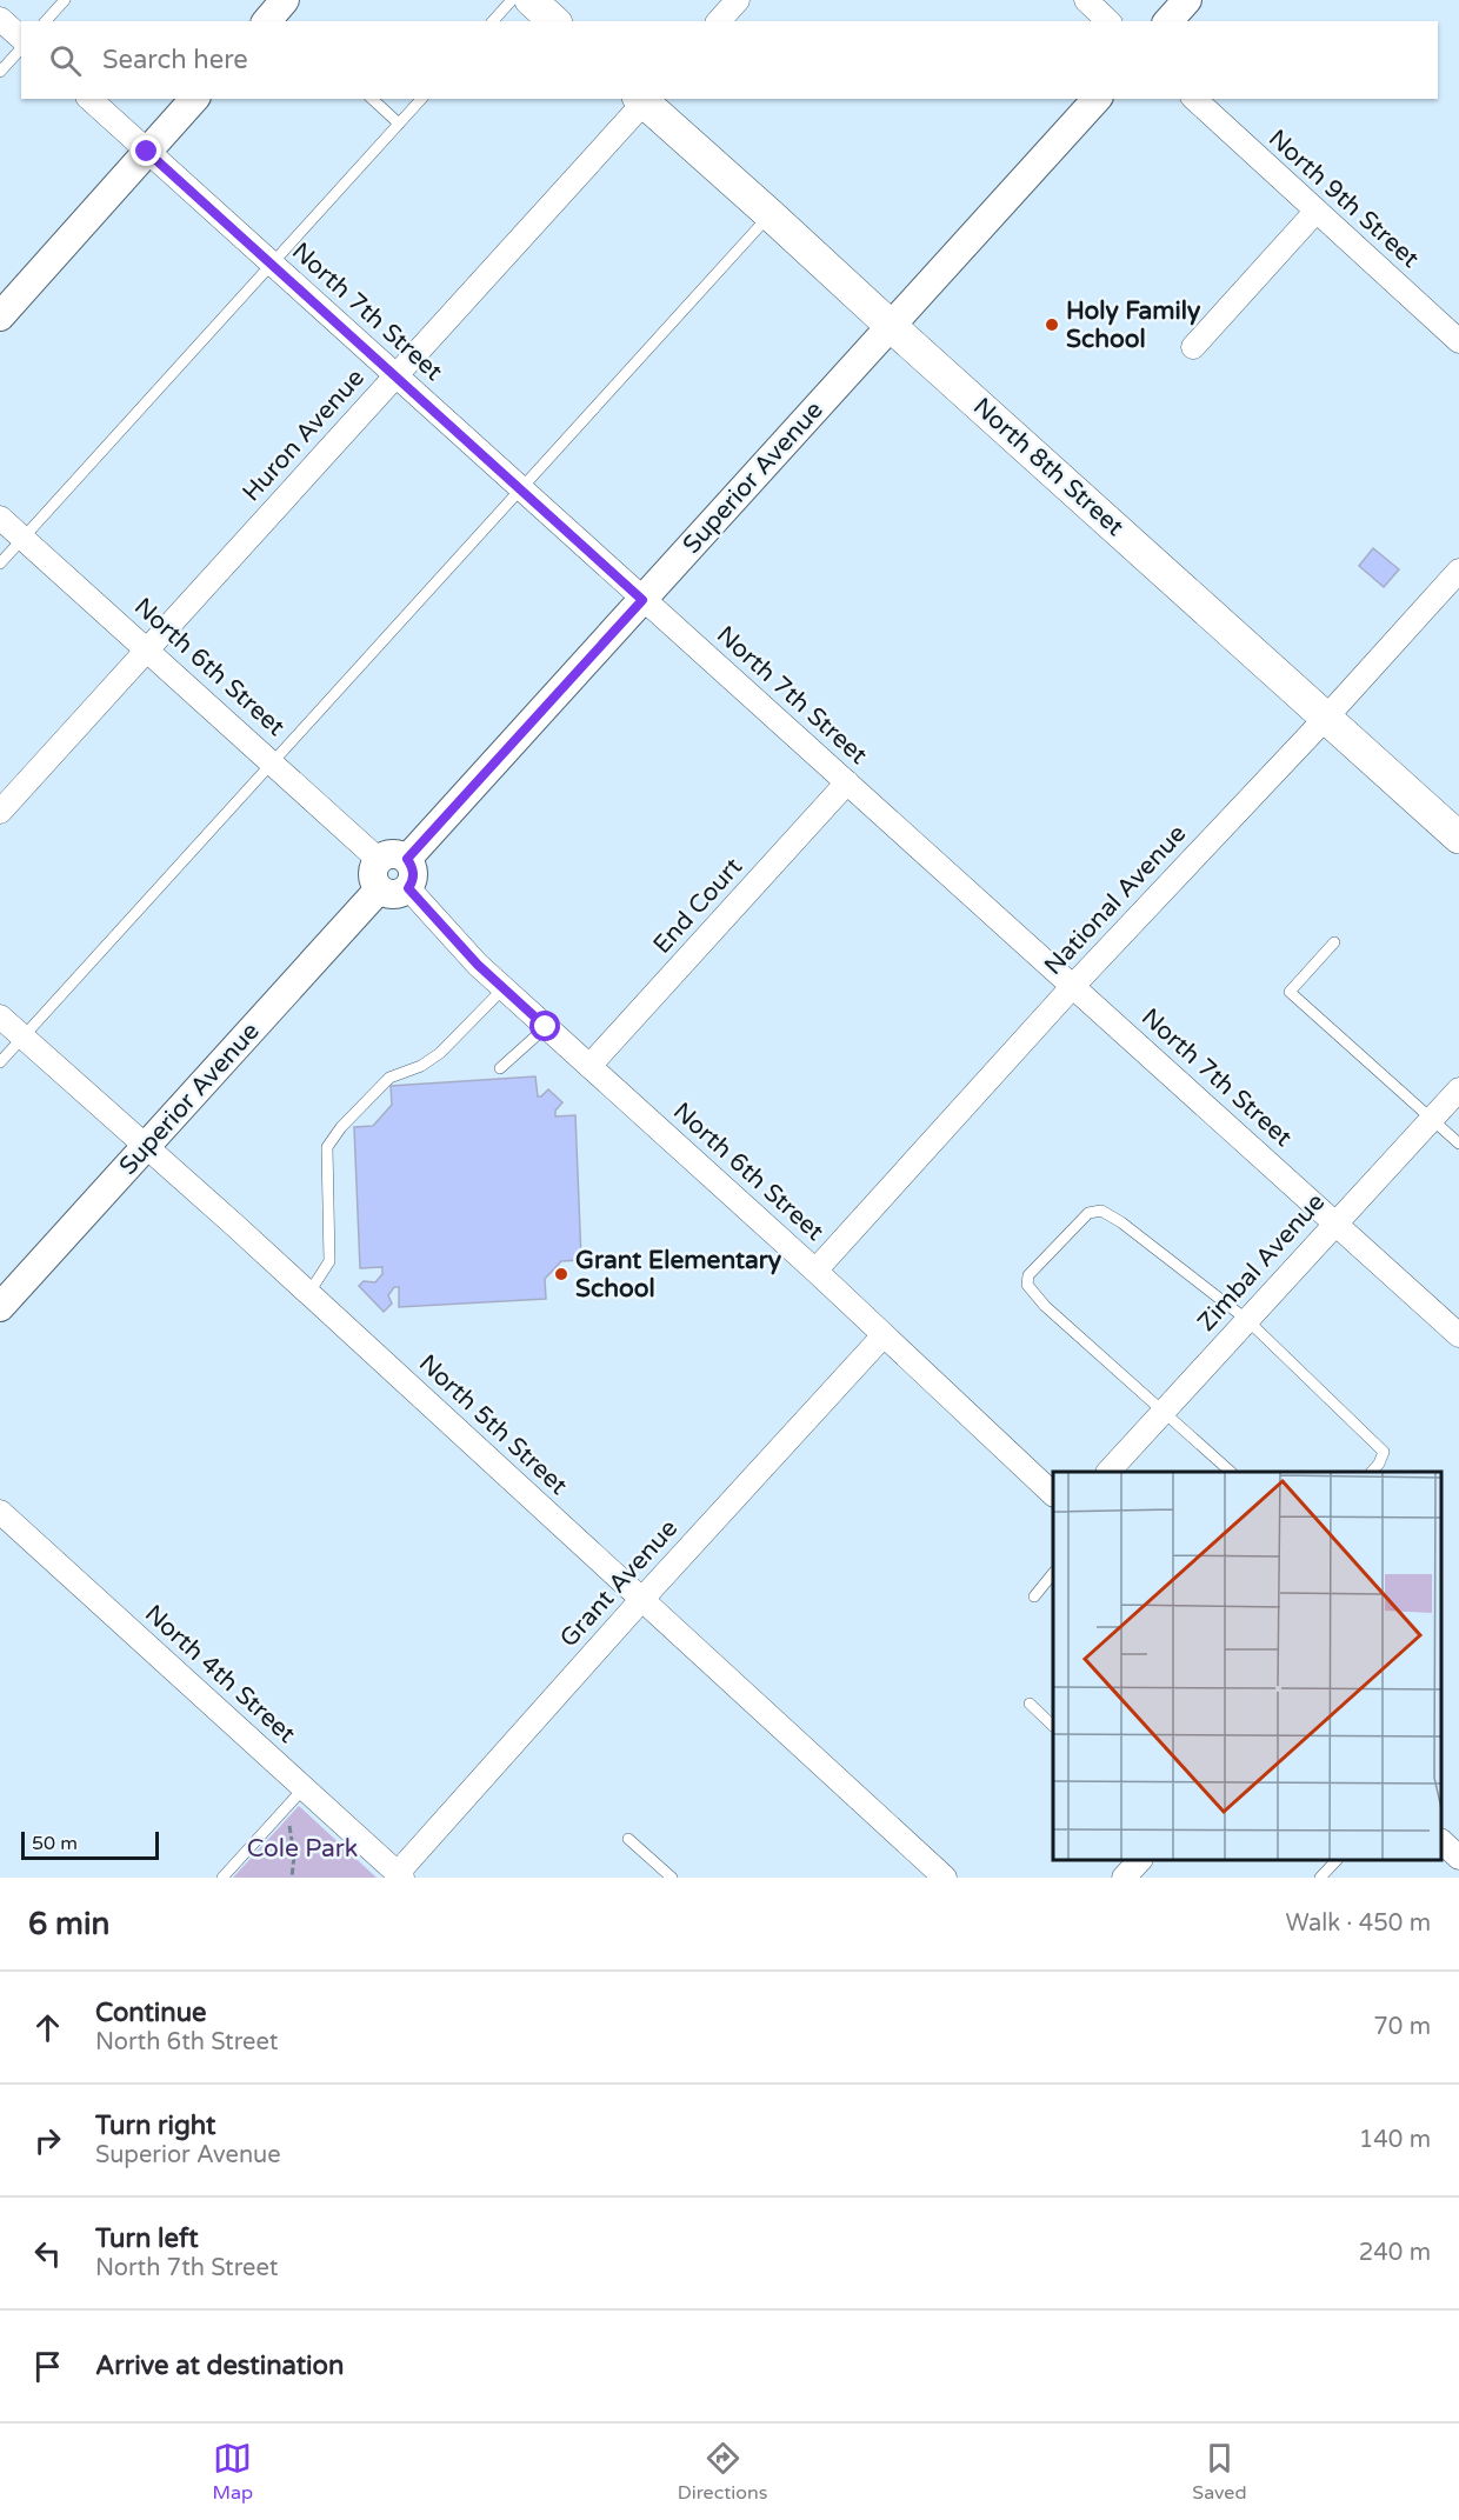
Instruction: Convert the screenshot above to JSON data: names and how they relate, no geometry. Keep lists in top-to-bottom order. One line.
{"streets":{"main road":["North 8th Street"],"street":["North 9th Street","North 7th Street","Huron Avenue","Superior Avenue","North 6th Street","National Avenue","End Court","Zimbal Avenue","North 5th Street","Grant Avenue","North 4th Street"]},"crossings":[["North 7th Street","Huron Avenue"],["North 7th Street","Superior Avenue"],["North 7th Street","National Avenue"],["North 7th Street","End Court"],["North 7th Street","Zimbal Avenue"],["Huron Avenue","North 8th Street"],["Huron Avenue","North 6th Street"],["North 8th Street","Superior Avenue"],["North 8th Street","National Avenue"],["Superior Avenue","North 6th Street"],["Superior Avenue","North 5th Street"],["North 6th Street","National Avenue"],["North 6th Street","End Court"],["North 6th Street","Grant Avenue"],["North 5th Street","Grant Avenue"],["Grant Avenue","North 4th Street"]],"parks":["Cole Park"],"places":["Holy Family School","Grant Elementary School"],"scale_bar":"50 m","page":{"search":"Search here","scale":"50 m","heading":["6 min","Walk · 450 m"],"list":[["Continue","North 6th Street","70 m"],["Turn right","Superior Avenue","140 m"],["Turn left","North 7th Street","240 m"],"Arrive at destination"],"nav":["Map","Directions","Saved"]}}
